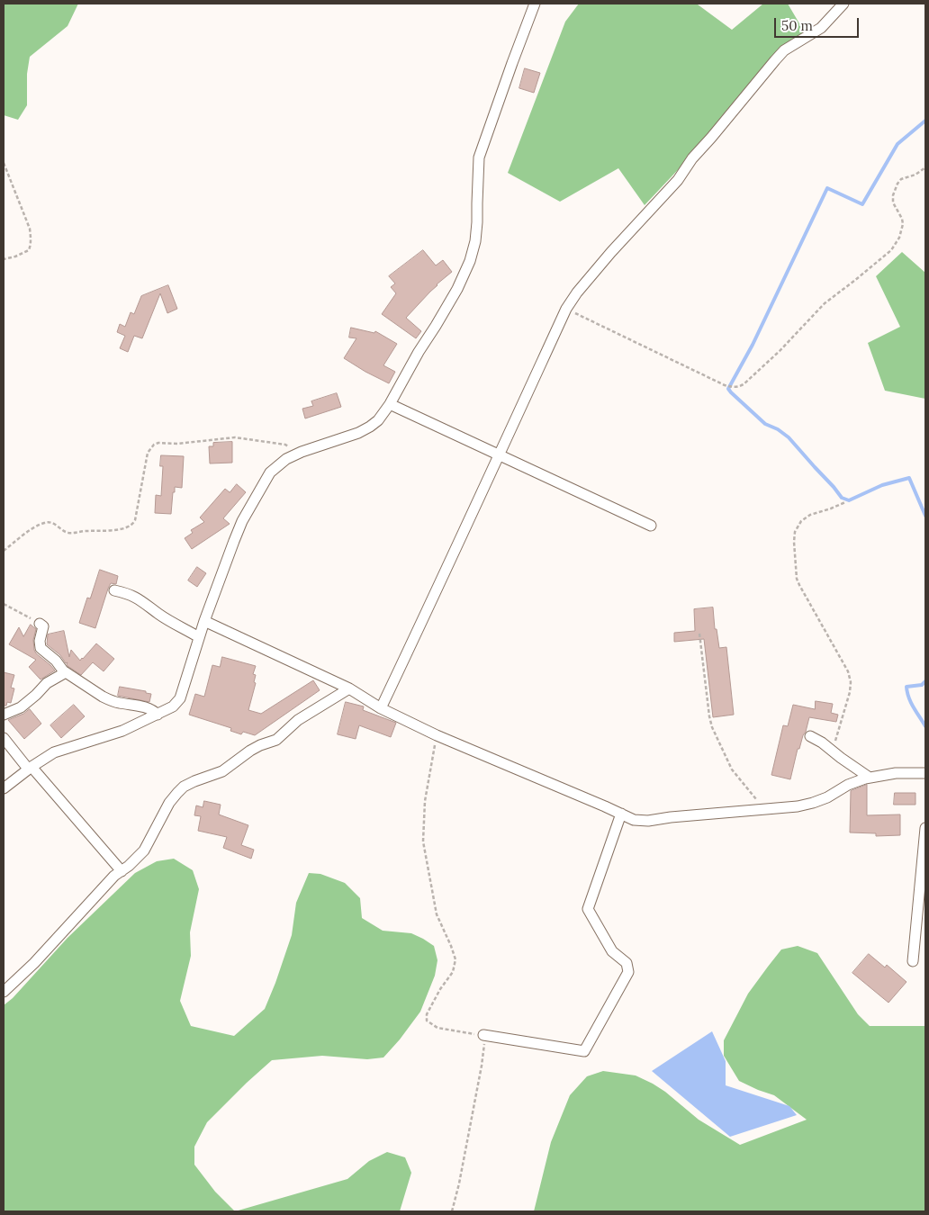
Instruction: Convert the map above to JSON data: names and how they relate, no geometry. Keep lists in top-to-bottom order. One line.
{"scale_bar":"50 m"}
